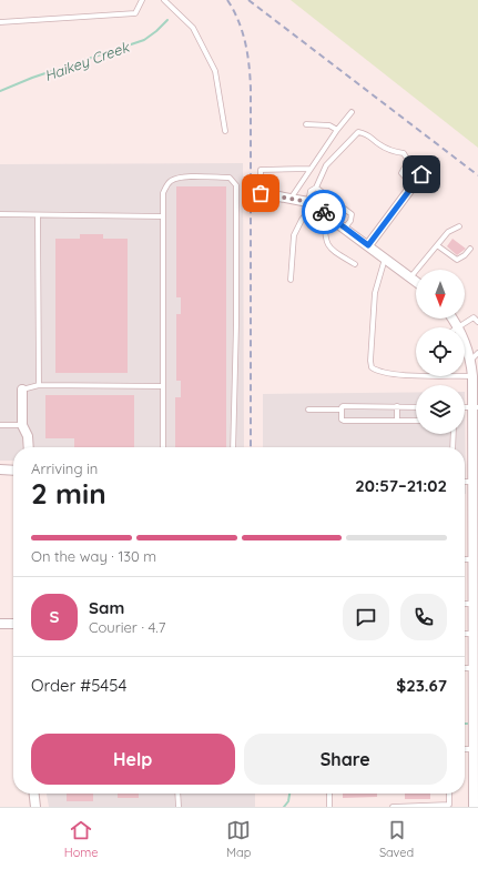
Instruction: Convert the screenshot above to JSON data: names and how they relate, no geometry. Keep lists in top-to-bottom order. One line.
{"water":["Haikey Creek"],"north":"bottom","page":{"heading":["2 min","Arriving in","20:57–21:02"],"panel":["Sam","Courier · 4.7","Order #5454","$23.67"],"bar":"On the way · 130 m","round":"S","buttons":["Help","Share"],"tabs":["Home","Map","Saved"]}}
